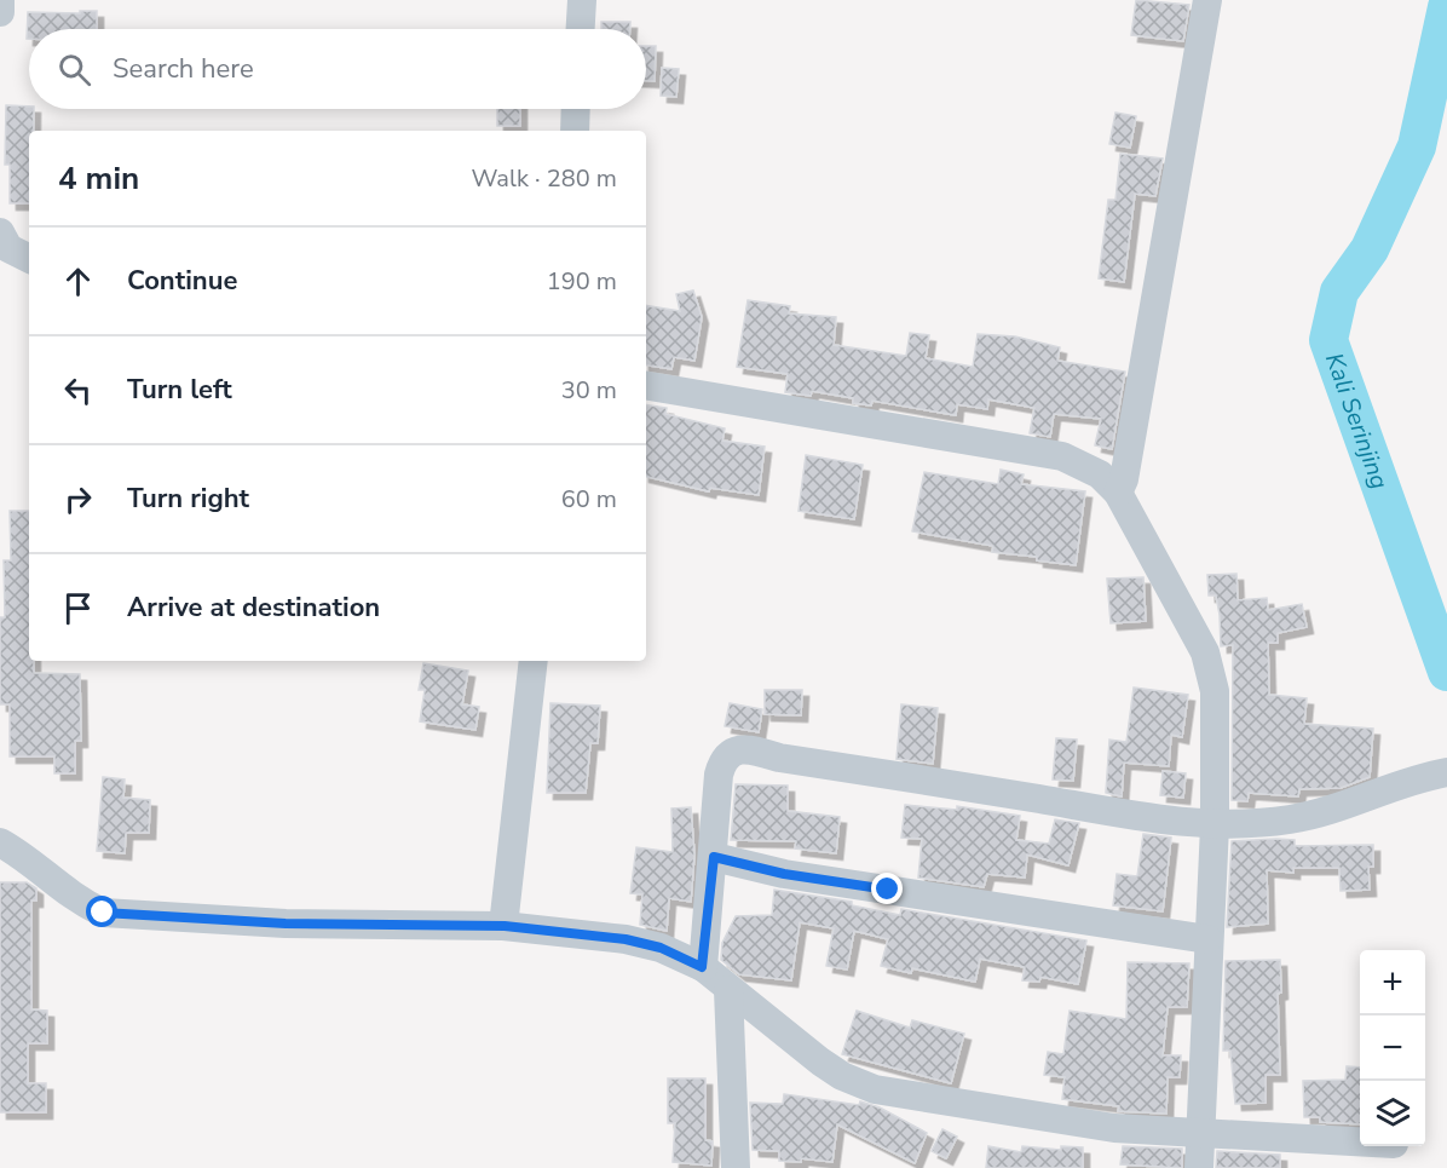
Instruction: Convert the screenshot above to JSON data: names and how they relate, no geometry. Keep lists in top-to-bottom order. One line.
{"water":["Kali Serinjing"],"page":{"search":"Search here","heading":["4 min","Walk · 280 m"],"list":[["Continue","190 m"],["Turn left","30 m"],["Turn right","60 m"],"Arrive at destination"],"map_buttons":["+","−"]}}
